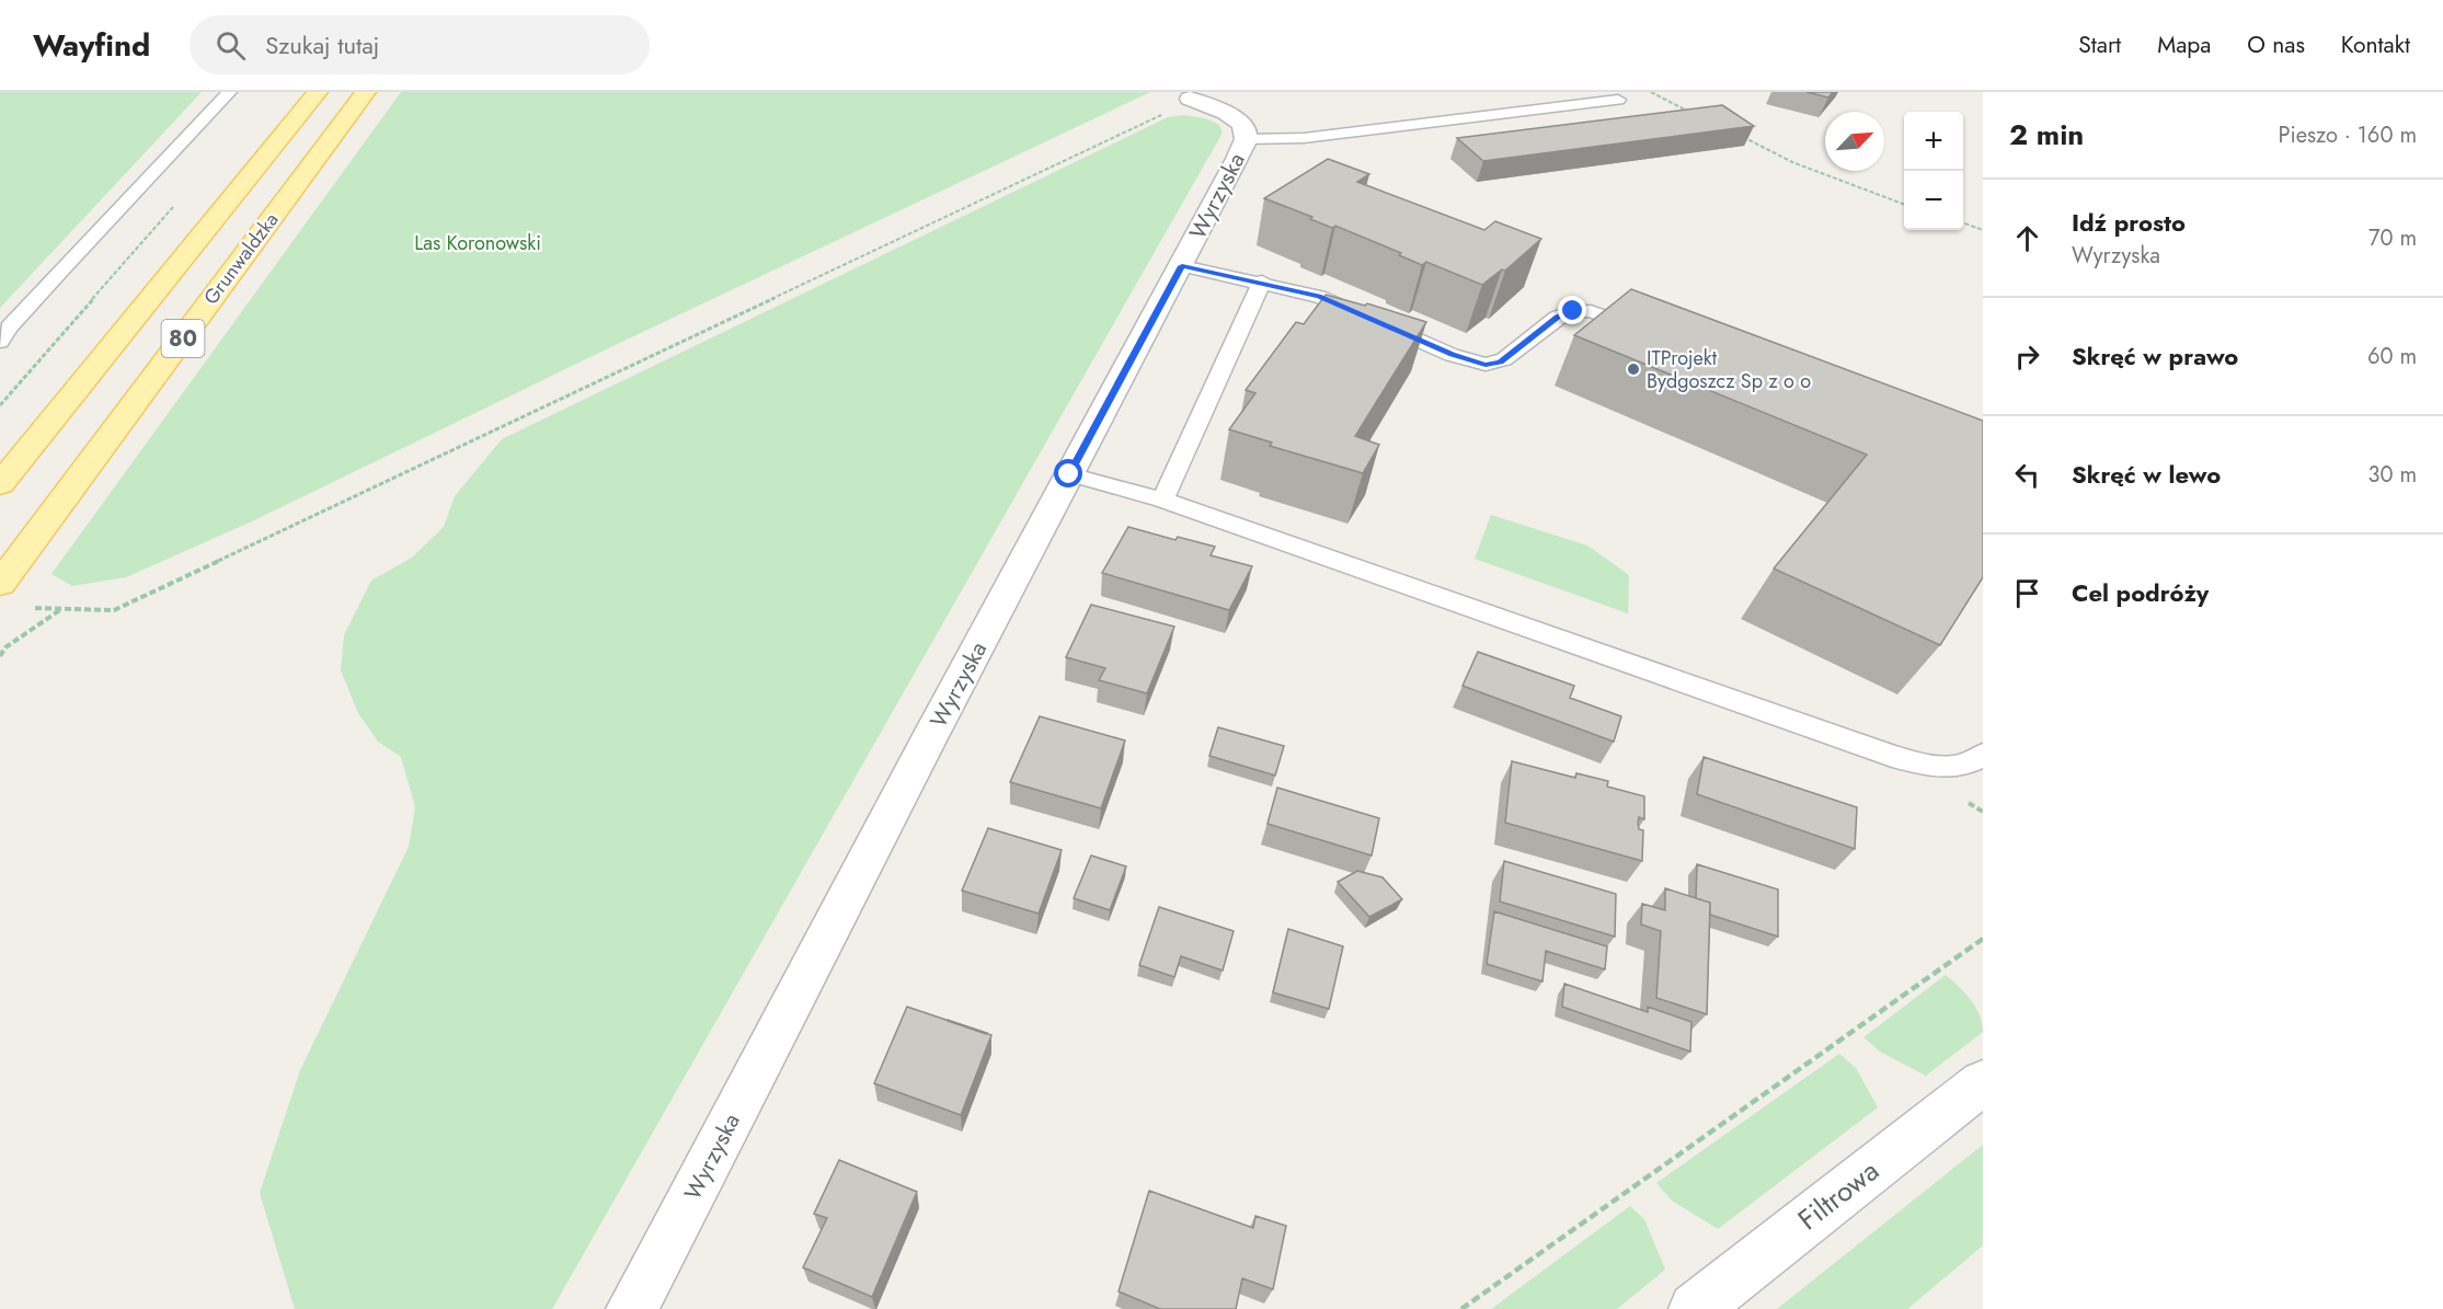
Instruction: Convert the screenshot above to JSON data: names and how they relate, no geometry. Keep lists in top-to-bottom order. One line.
{"streets":{"main road":["Grunwaldzka","80"],"street":["Wyrzyska","Filtrowa"]},"parks":["Las Koronowski"],"places":["ITProjekt Bydgoszcz Sp z o o"],"north":"top right","page":{"header":"Wayfind","search":"Szukaj tutaj","nav":["Start","Mapa","O nas","Kontakt"],"heading":["2 min","Pieszo · 160 m"],"map_buttons":["+","−"],"list":[["Idź prosto","Wyrzyska","70 m"],["Skręć w prawo","60 m"],["Skręć w lewo","30 m"],"Cel podróży"]}}
